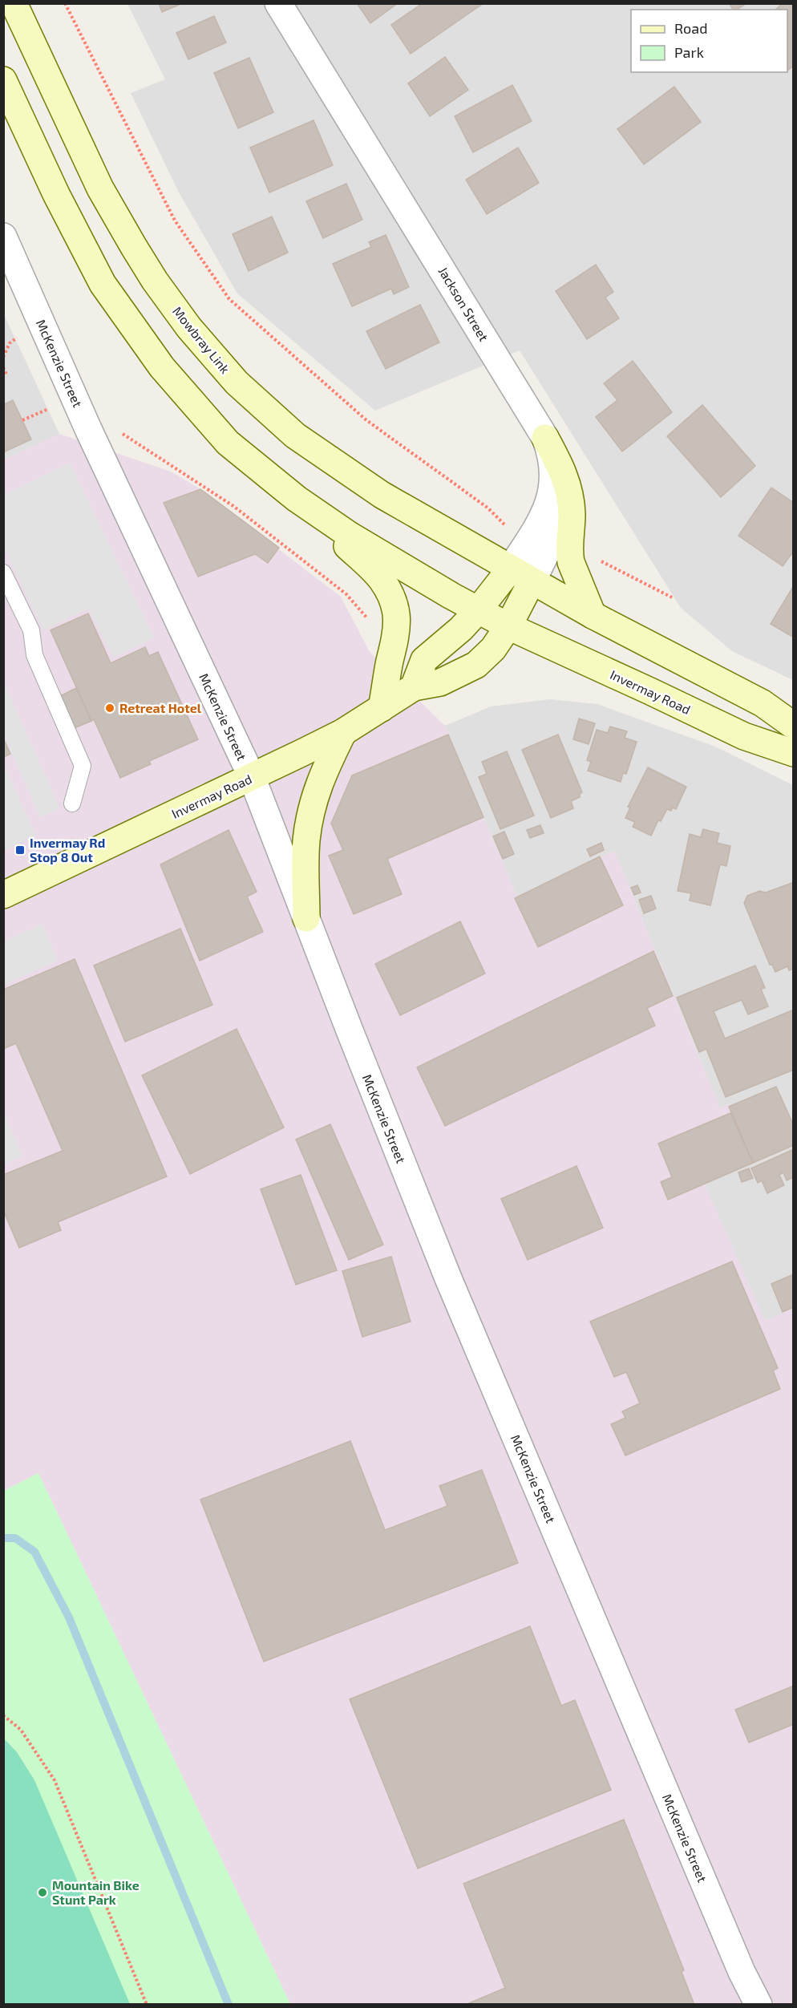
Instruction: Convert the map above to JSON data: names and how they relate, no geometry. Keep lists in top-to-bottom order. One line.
{"streets":{"main road":["Jackson Street","Mowbray Link","Invermay Road"],"street":["McKenzie Street"]},"crossings":[["Jackson Street","Mowbray Link"],["Jackson Street","Invermay Road"],["Mowbray Link","Invermay Road"],["McKenzie Street","Invermay Road"]],"places":{"other":["Retreat Hotel","Mountain Bike Stunt Park"],"transit":["Invermay Rd Stop 8 Out"]},"legend":["Road","Park"]}
